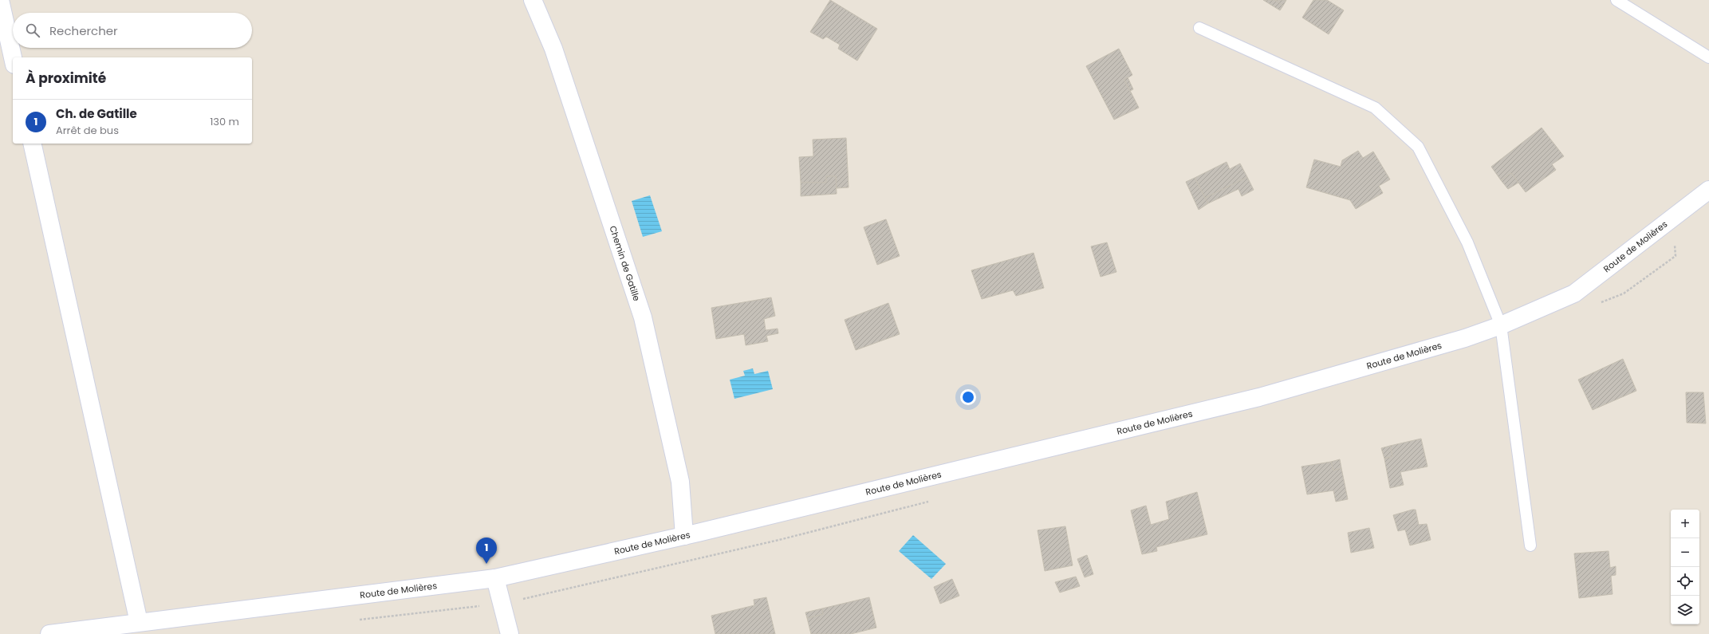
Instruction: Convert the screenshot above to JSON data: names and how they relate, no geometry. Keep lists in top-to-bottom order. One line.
{"streets":{"main road":["Route de Molières","Chemin de Gatille"]},"crossings":[["Route de Molières","Chemin de Gatille"]],"page":{"search":"Rechercher","heading":"À proximité","list":[{"mark":"1","name":"Ch. de Gatille","note":"Arrêt de bus","value":"130 m"}],"map_buttons":["+","−"],"pins":"1"}}
